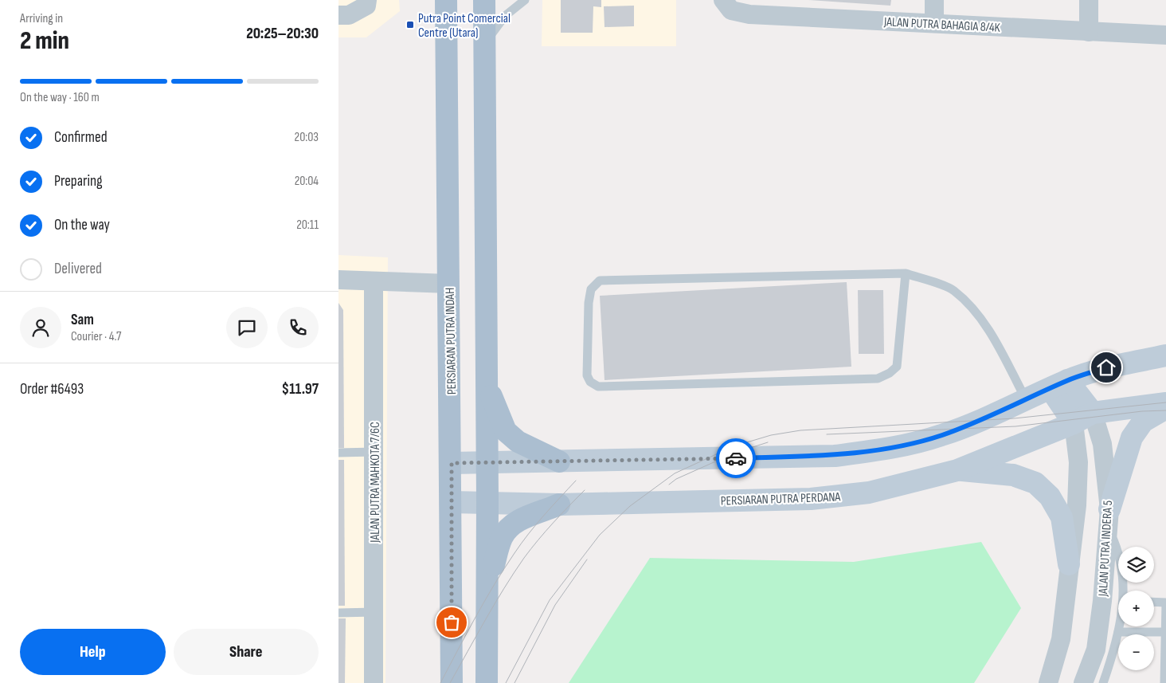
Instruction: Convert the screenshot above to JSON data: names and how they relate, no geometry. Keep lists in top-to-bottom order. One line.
{"streets":{"main road":["PERSIARAN PUTRA INDAH","PERSIARAN PUTRA PERDANA"],"street":["JALAN PUTRA BAHAGIA 8/4K","JALAN PUTRA MAHKOTA 7/6C","JALAN PUTRA INDERA 5"]},"crossings":[["PERSIARAN PUTRA INDAH","PERSIARAN PUTRA PERDANA"],["PERSIARAN PUTRA PERDANA","JALAN PUTRA INDERA 5"]],"places":{"transit":["Putra Point Comercial Centre (Utara)"]},"page":{"heading":["2 min","Arriving in","20:25–20:30"],"panel":["Sam","Courier · 4.7","Order #6493","$11.97"],"bar":"On the way · 160 m","list":[["Confirmed","20:03"],["Preparing","20:04"],["On the way","20:11"],"Delivered"],"map_buttons":["+","−"],"buttons":["Help","Share"]}}
